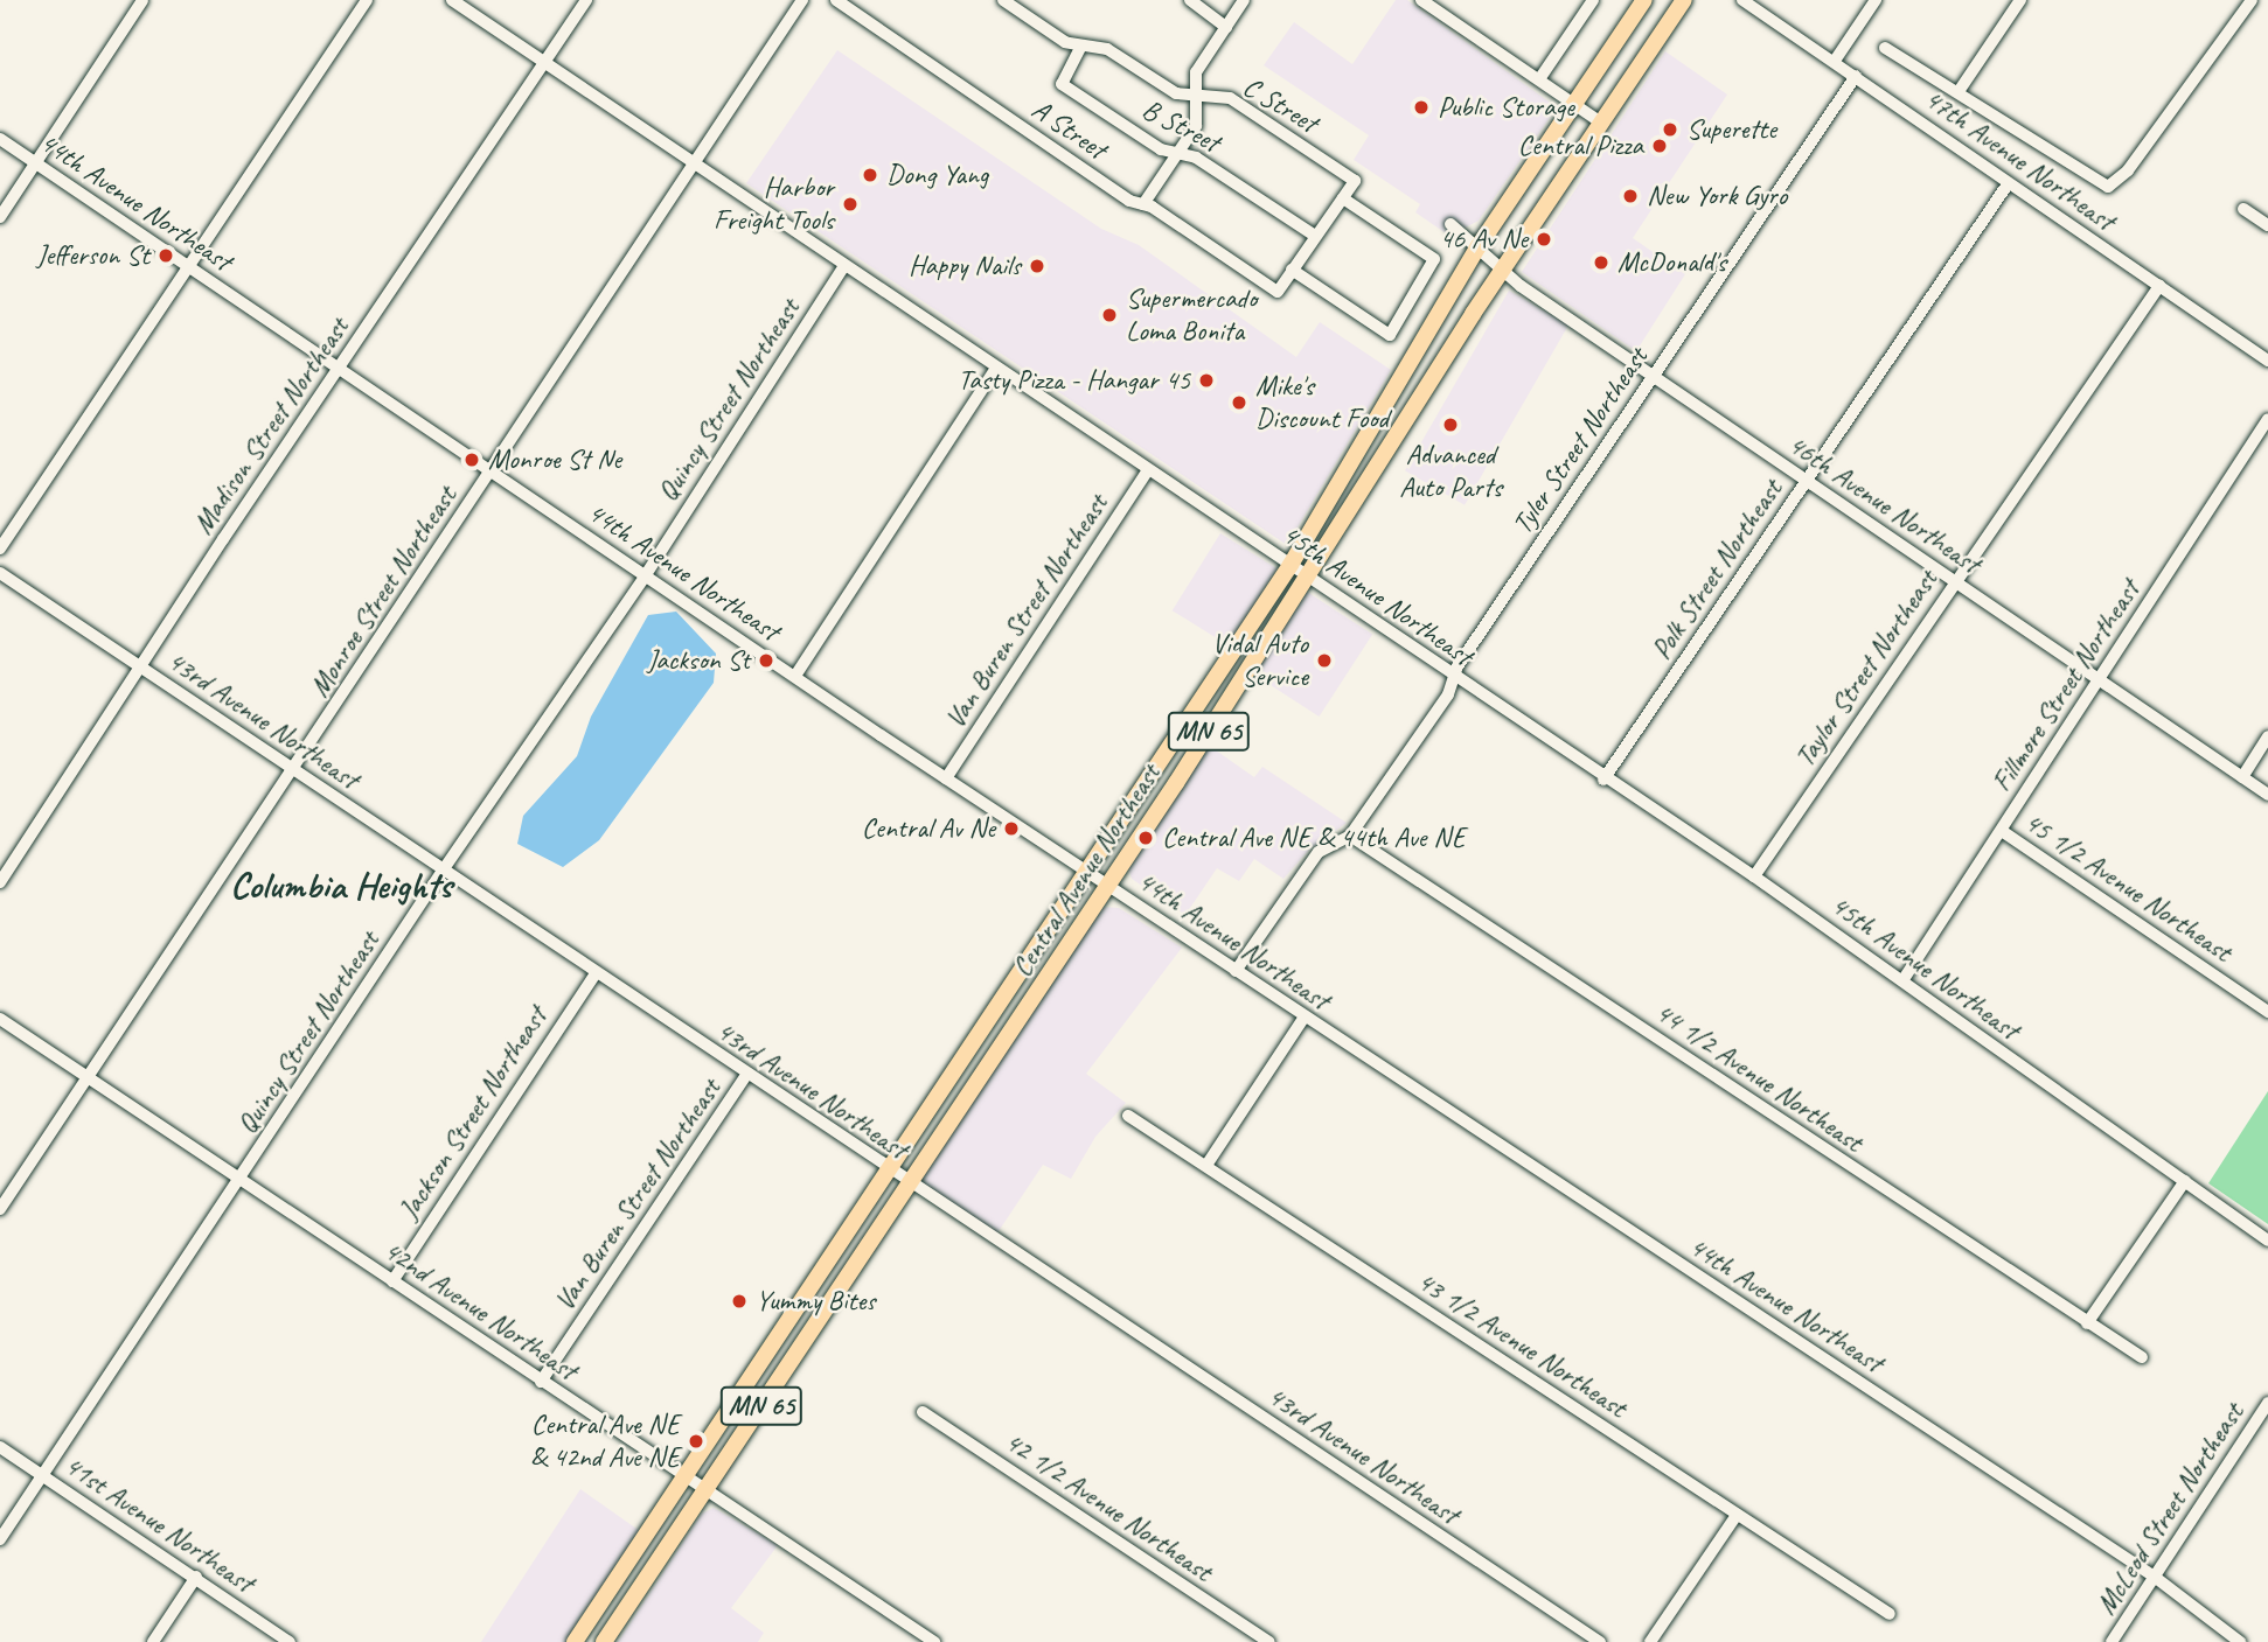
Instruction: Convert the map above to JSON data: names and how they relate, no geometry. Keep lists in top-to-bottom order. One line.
{"streets":{"main road":["MN 65","Central Avenue Northeast"],"street":["C Street","B Street","A Street","47th Avenue Northeast","44th Avenue Northeast","Quincy Street Northeast","Madison Street Northeast","Tyler Street Northeast","46th Avenue Northeast","Polk Street Northeast","Monroe Street Northeast","45th Avenue Northeast","Van Buren Street Northeast","Taylor Street Northeast","Fillmore Street Northeast","43rd Avenue Northeast","45 1/2 Avenue Northeast","44 1/2 Avenue Northeast","Jackson Street Northeast","42nd Avenue Northeast","43 1/2 Avenue Northeast","42 1/2 Avenue Northeast","McLeod Street Northeast","41st Avenue Northeast"]},"crossings":[["C Street","B Street"],["47th Avenue Northeast","Tyler Street Northeast"],["47th Avenue Northeast","Polk Street Northeast"],["47th Avenue Northeast","Taylor Street Northeast"],["44th Avenue Northeast","Quincy Street Northeast"],["44th Avenue Northeast","Madison Street Northeast"],["44th Avenue Northeast","Monroe Street Northeast"],["44th Avenue Northeast","Van Buren Street Northeast"],["44th Avenue Northeast","Central Avenue Northeast"],["44th Avenue Northeast","McLeod Street Northeast"],["Quincy Street Northeast","45th Avenue Northeast"],["Quincy Street Northeast","43rd Avenue Northeast"],["Quincy Street Northeast","42nd Avenue Northeast"],["Quincy Street Northeast","41st Avenue Northeast"],["Madison Street Northeast","45th Avenue Northeast"],["Madison Street Northeast","43rd Avenue Northeast"],["Tyler Street Northeast","46th Avenue Northeast"],["Tyler Street Northeast","45th Avenue Northeast"],["Tyler Street Northeast","44 1/2 Avenue Northeast"],["46th Avenue Northeast","Polk Street Northeast"],["46th Avenue Northeast","Taylor Street Northeast"],["46th Avenue Northeast","Fillmore Street Northeast"],["46th Avenue Northeast","Central Avenue Northeast"],["Polk Street Northeast","45th Avenue Northeast"],["Monroe Street Northeast","45th Avenue Northeast"],["Monroe Street Northeast","43rd Avenue Northeast"],["Monroe Street Northeast","42nd Avenue Northeast"],["45th Avenue Northeast","Van Buren Street Northeast"],["45th Avenue Northeast","Taylor Street Northeast"],["45th Avenue Northeast","Fillmore Street Northeast"],["45th Avenue Northeast","Central Avenue Northeast"],["Van Buren Street Northeast","43rd Avenue Northeast"],["Van Buren Street Northeast","42nd Avenue Northeast"],["Fillmore Street Northeast","45 1/2 Avenue Northeast"],["43rd Avenue Northeast","Central Avenue Northeast"],["43rd Avenue Northeast","Jackson Street Northeast"],["Central Avenue Northeast","42nd Avenue Northeast"],["Jackson Street Northeast","42nd Avenue Northeast"]],"districts":["Columbia Heights"],"places":["Public Storage","Superette","Central Pizza","Dong Yang","New York Gyro","Harbor Freight Tools","46 Av Ne","Jefferson St","McDonald's","Happy Nails","Supermercado Loma Bonita","Tasty Pizza - Hangar 45","Mike's Discount Food","Advanced Auto Parts","Monroe St Ne","Jackson St","Vidal Auto Service","Central Av Ne","Central Ave NE & 44th Ave NE","Yummy Bites","Central Ave NE & 42nd Ave NE"]}
